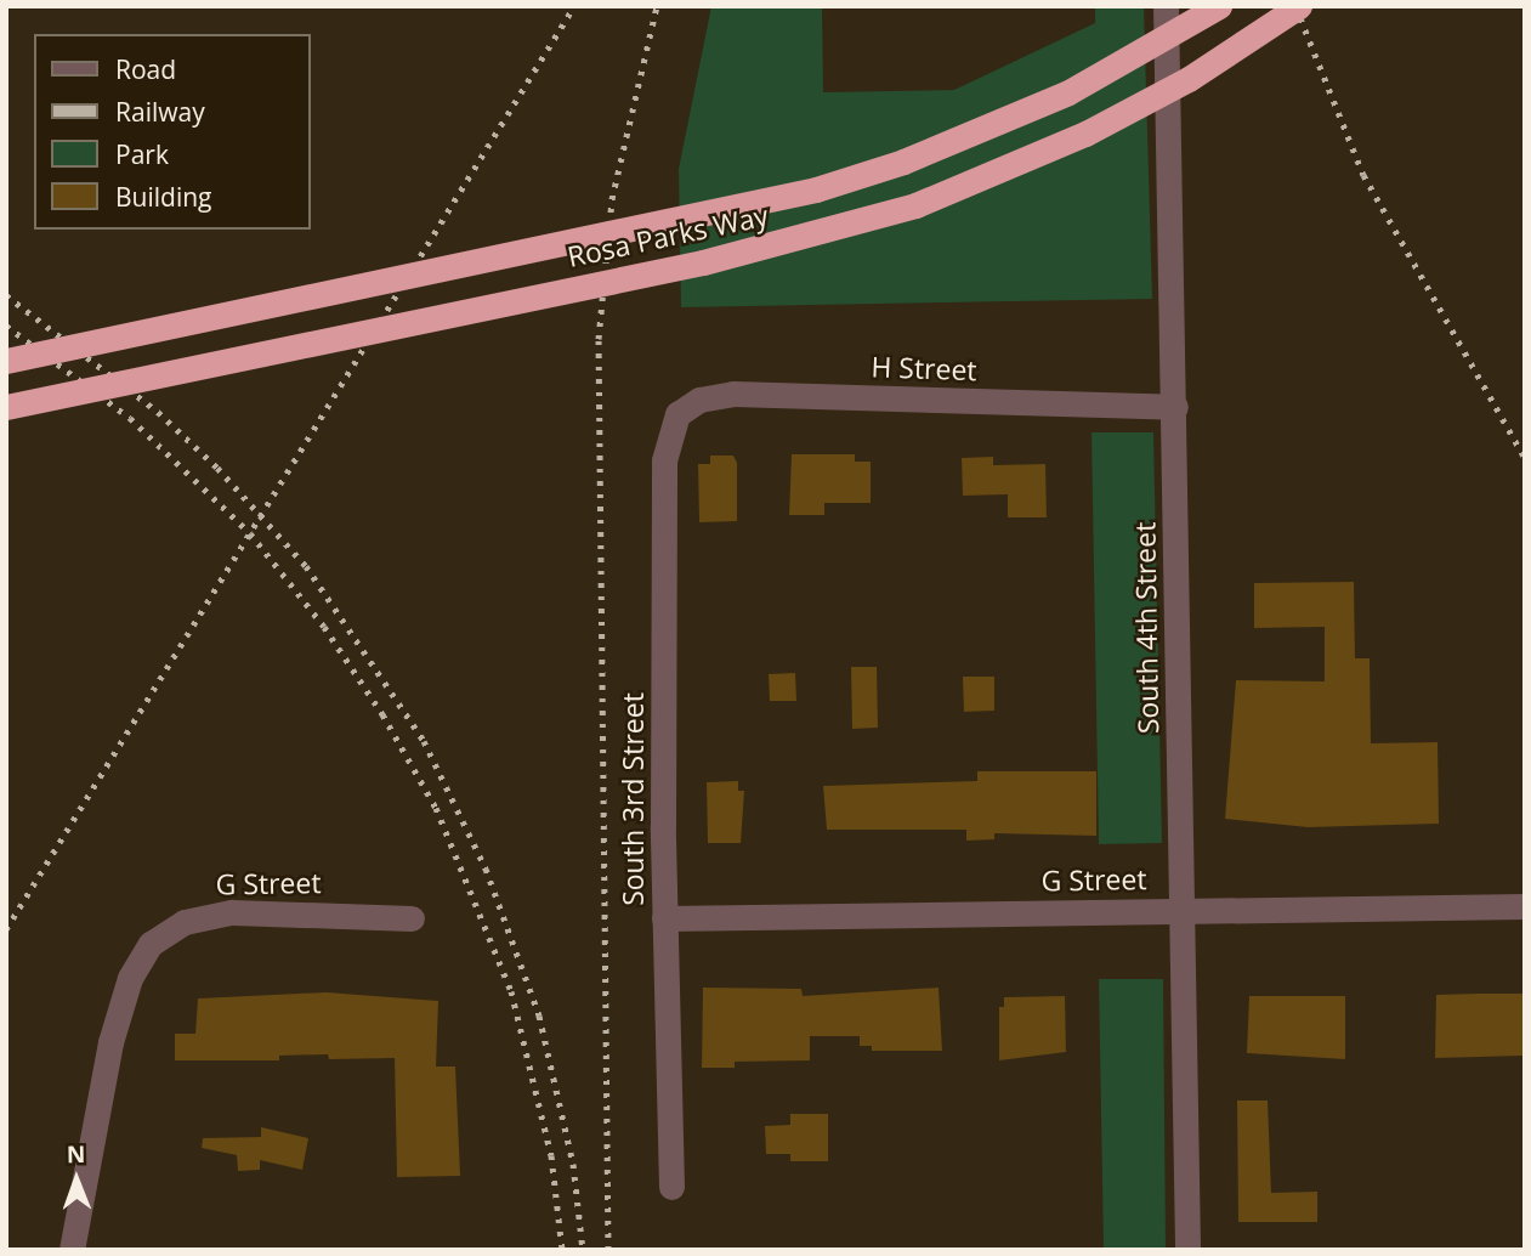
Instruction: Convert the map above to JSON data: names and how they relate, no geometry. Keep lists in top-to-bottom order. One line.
{"streets":{"highway":["Rosa Parks Way"],"street":["H Street","South 4th Street","South 3rd Street","G Street"]},"crossings":[["H Street","South 4th Street"],["H Street","South 3rd Street"],["South 4th Street","G Street"],["South 3rd Street","G Street"]],"legend":["Road","Railway","Park","Building"],"north":"top"}
